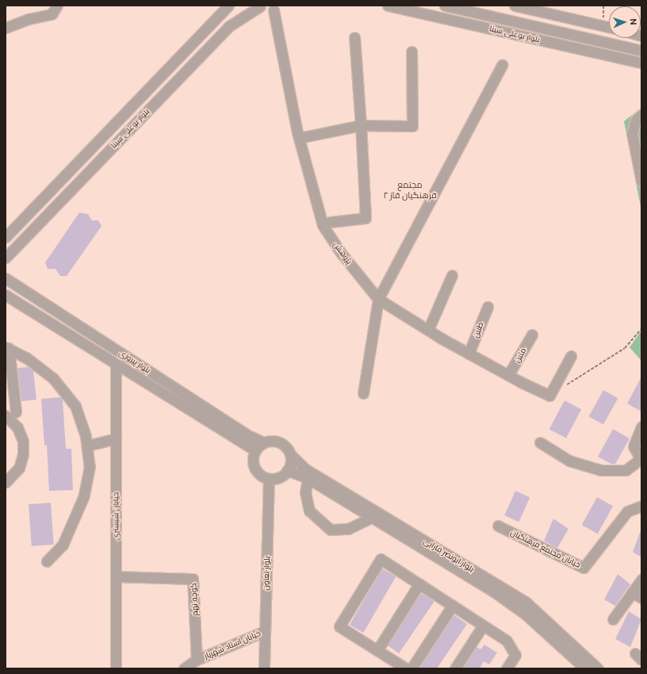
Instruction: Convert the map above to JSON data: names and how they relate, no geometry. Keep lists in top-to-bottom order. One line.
{"streets":{"street":["بلوار بوعلی سینا","پژوهش","طنین","متین","بلوار پیروزی","خیابان شبستری","خیابان مجتمع فرهنگیان","بلوار ابونصر فارابی","بلوار تعاون","کوچه نهم","خیابان استاد شهریار"]},"crossings":[["پژوهش","طنین"],["پژوهش","متین"],["بلوار پیروزی","خیابان شبستری"],["بلوار پیروزی","بلوار ابونصر فارابی"],["بلوار پیروزی","بلوار تعاون"],["خیابان شبستری","کوچه نهم"],["بلوار ابونصر فارابی","بلوار تعاون"],["بلوار تعاون","خیابان استاد شهریار"],["کوچه نهم","خیابان استاد شهریار"]],"districts":["مجتمع فرهنگیان فاز ۲"],"north":"right"}
